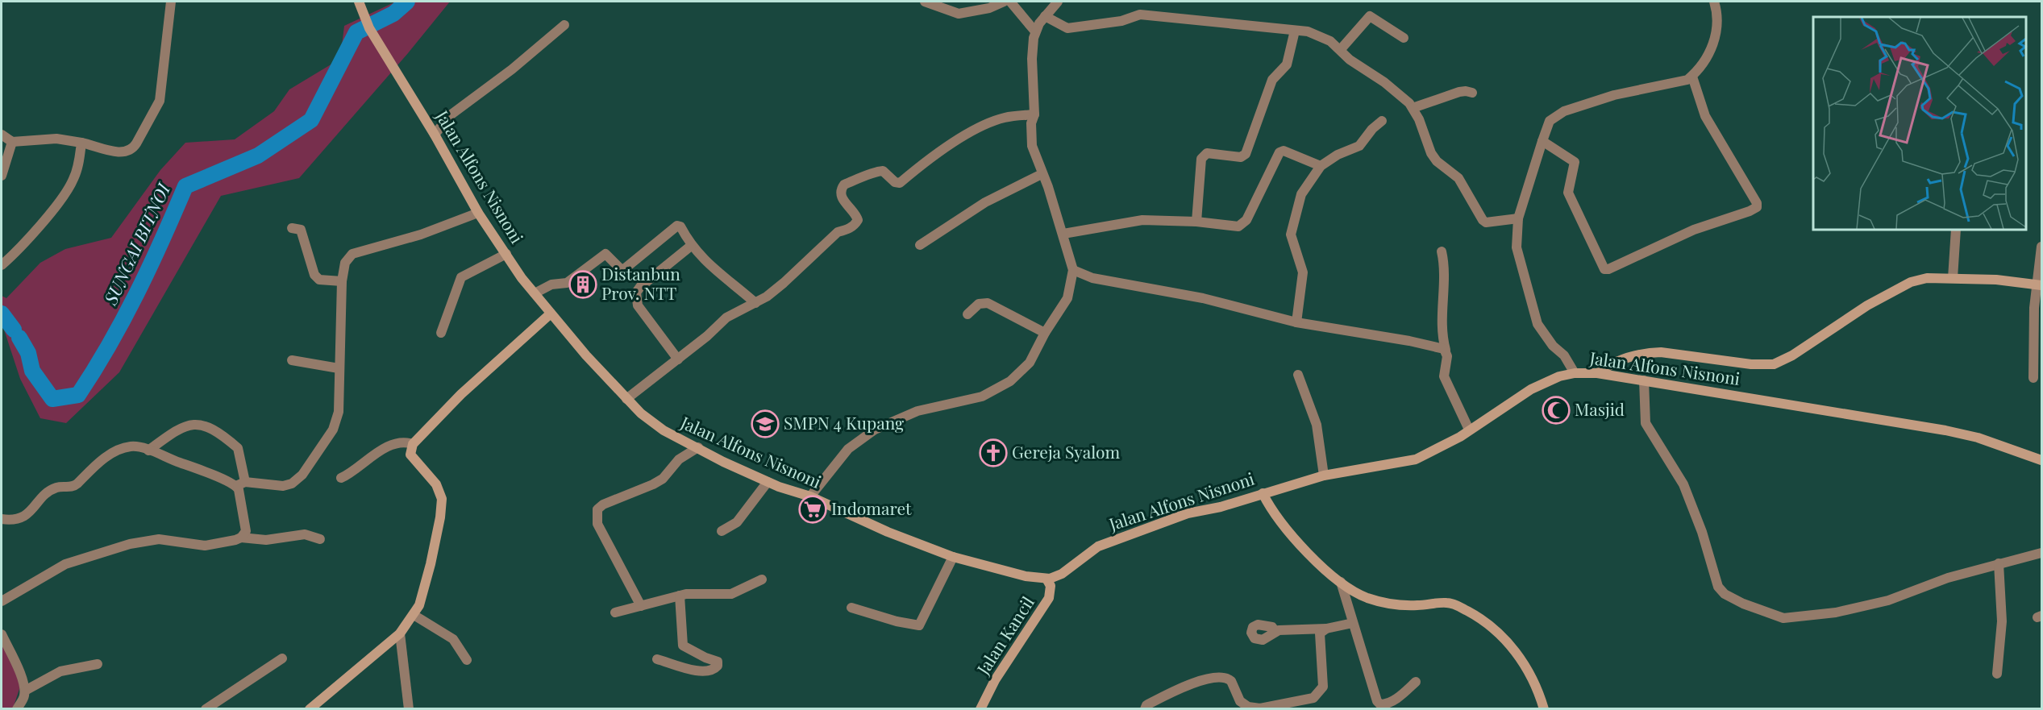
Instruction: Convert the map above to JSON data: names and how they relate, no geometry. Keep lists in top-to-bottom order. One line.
{"streets":{"main road":["Jalan Alfons Nisnoni","Jalan Kancil"]},"crossings":[["Jalan Alfons Nisnoni","Jalan Kancil"]],"water":["SUNGAI BITNOI"],"places":{"building":["Distanbun Prov. NTT"],"mosque":["Masjid"],"school or university":["SMPN 4 Kupang"],"church":["Gereja Syalom"],"supermarket":["Indomaret"]}}
